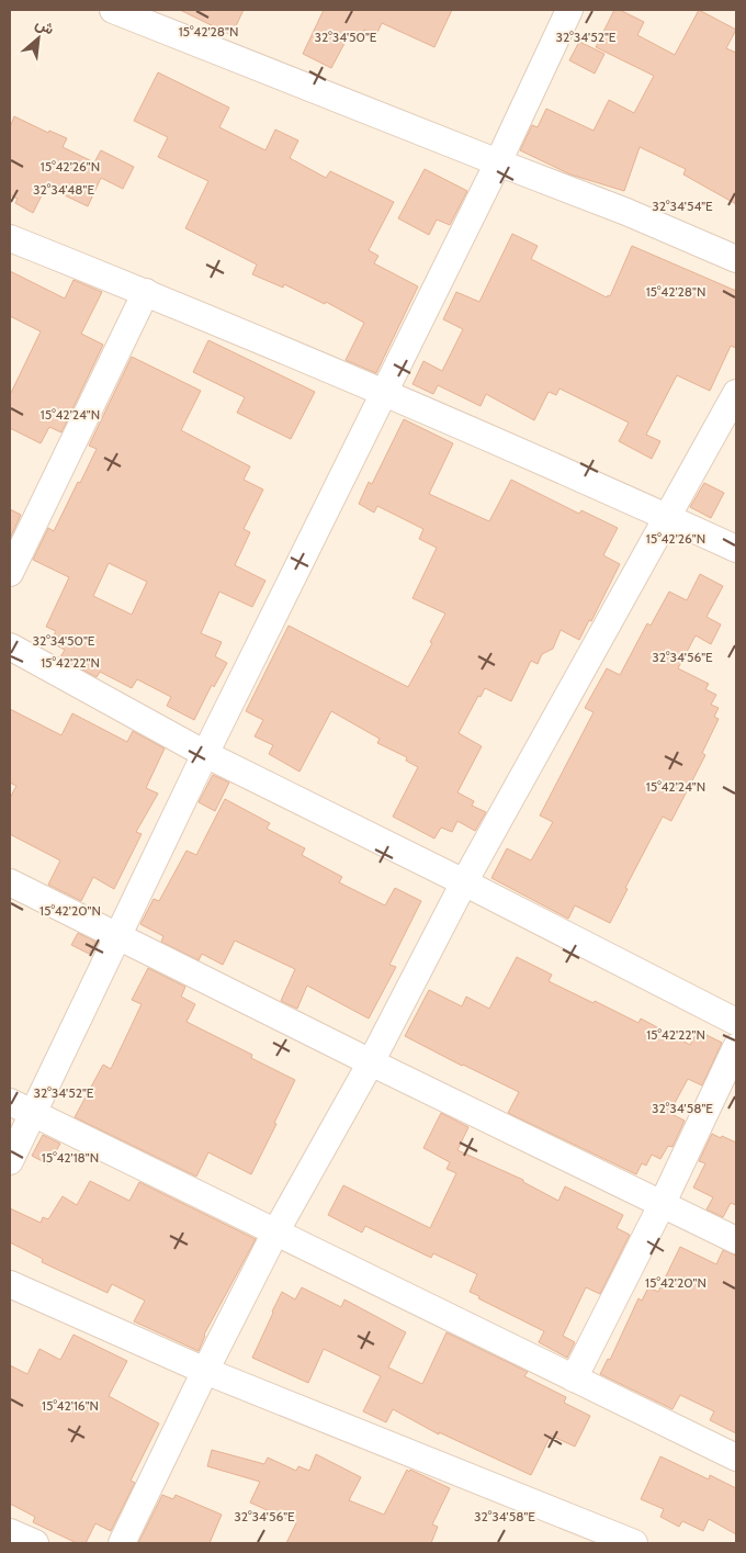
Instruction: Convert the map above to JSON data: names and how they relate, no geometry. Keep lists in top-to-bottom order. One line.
{"north":"top right","coordinates":["15°42'28\"N","32°34'50\"E","32°34'52\"E","15°42'26\"N","32°34'48\"E","32°34'54\"E","15°42'24\"N","32°34'56\"E","15°42'22\"N","15°42'20\"N","32°34'58\"E","15°42'18\"N","15°42'16\"N"]}
